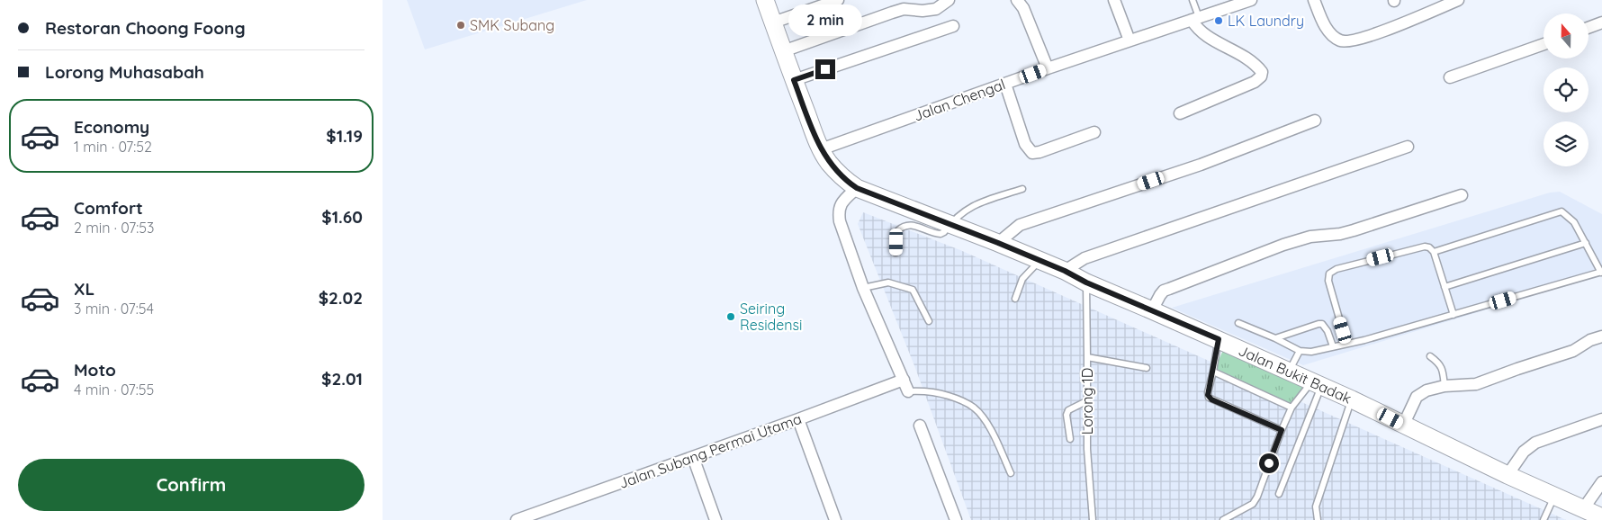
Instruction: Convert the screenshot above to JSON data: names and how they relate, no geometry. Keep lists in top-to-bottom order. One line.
{"streets":{"main road":["Jalan Bukit Badak"],"street":["Jalan Chengal","Jalan Subang Permai Utama"],"lane":["Lorong 1D"]},"crossings":[["Jalan Chengal","Jalan Bukit Badak"],["Jalan Bukit Badak","Lorong 1D"]],"places":["LK Laundry","SMK Subang","Seiring Residensi"],"north":"top","page":{"banner":["Restoran Choong Foong","Lorong Muhasabah"],"bubble":"2 min","list":[{"name":"Economy","note":"1 min · 07:52","value":"$1.19"},{"name":"Comfort","note":"2 min · 07:53","value":"$1.60"},{"name":"XL","note":"3 min · 07:54","value":"$2.02"},{"name":"Moto","note":"4 min · 07:55","value":"$2.01"}],"buttons":"Confirm"}}
